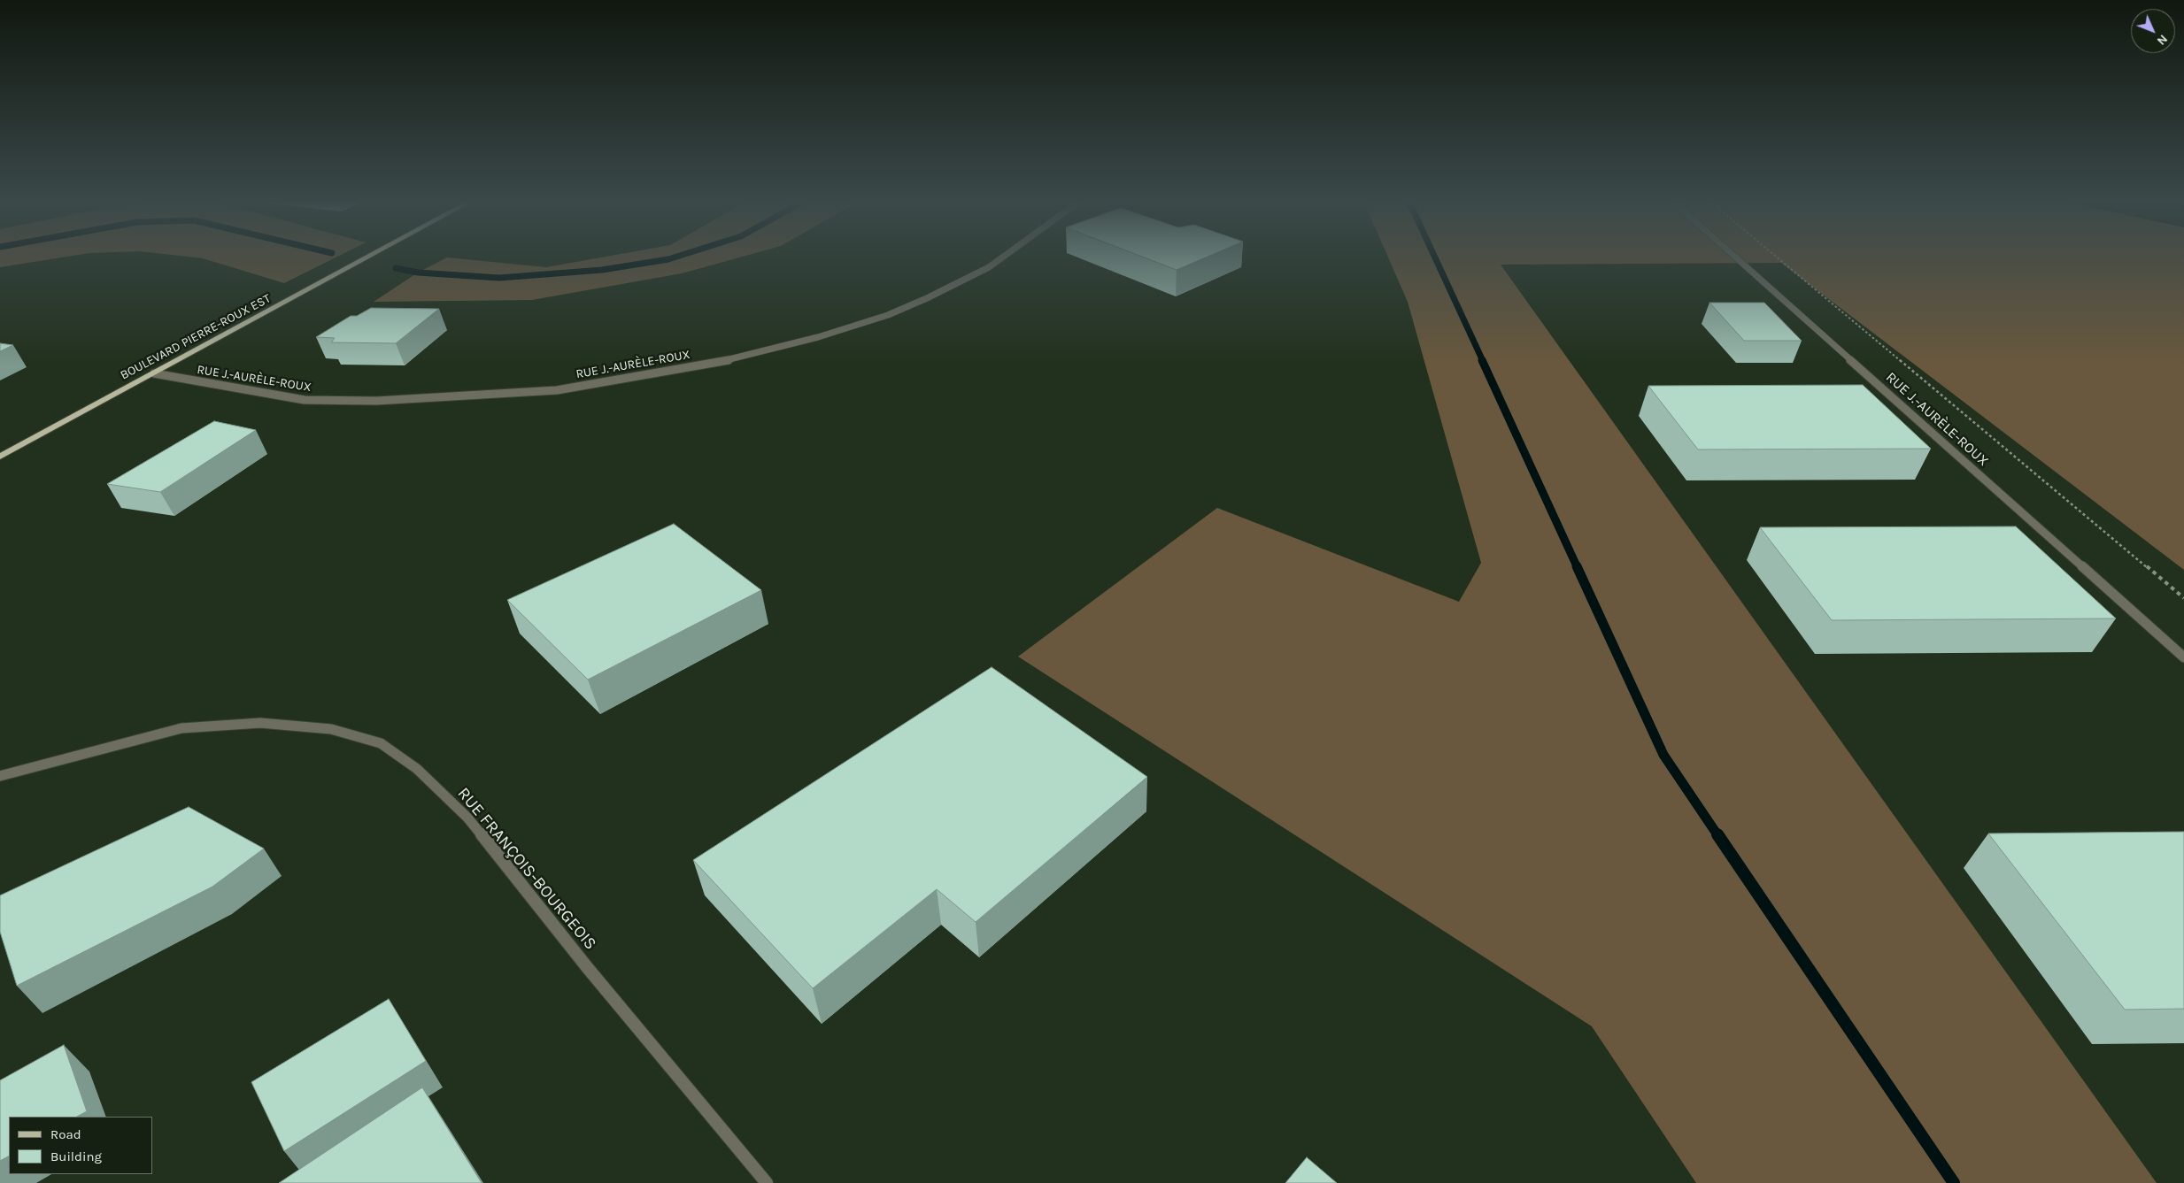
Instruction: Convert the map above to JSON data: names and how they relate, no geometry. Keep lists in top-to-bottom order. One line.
{"streets":{"main road":["BOULEVARD PIERRE-ROUX EST"],"street":["RUE J.-AURÈLE-ROUX","RUE FRANÇOIS-BOURGEOIS"]},"crossings":[["BOULEVARD PIERRE-ROUX EST","RUE J.-AURÈLE-ROUX"]],"legend":["Road","Building"],"north":"bottom right"}
